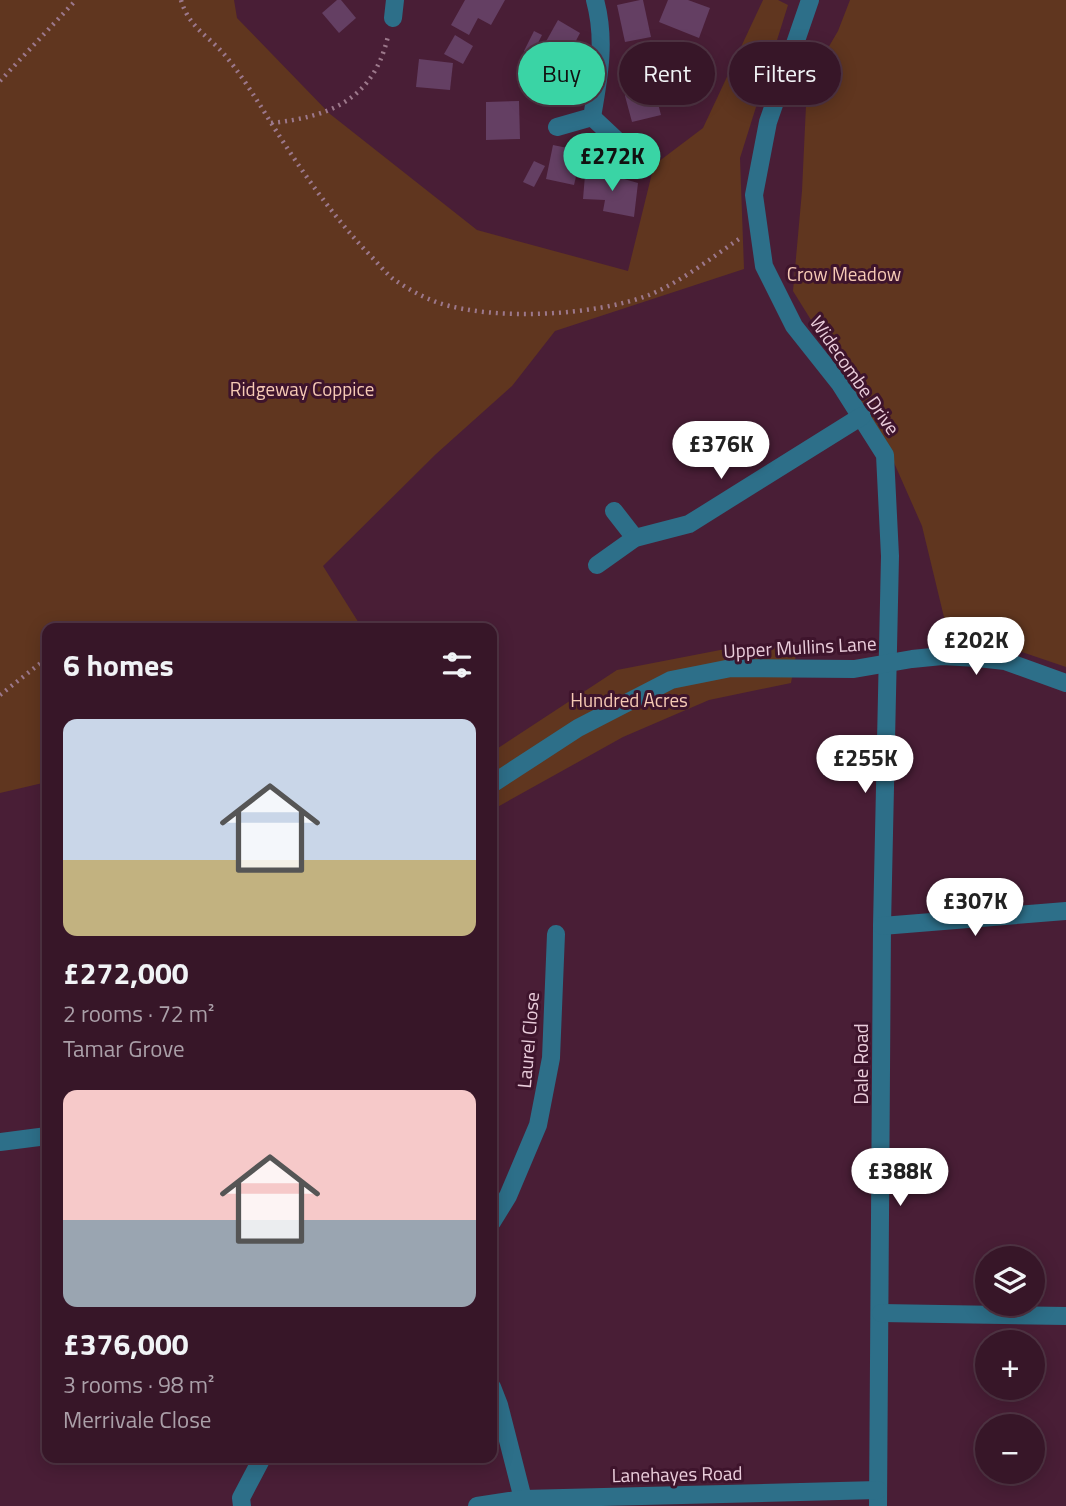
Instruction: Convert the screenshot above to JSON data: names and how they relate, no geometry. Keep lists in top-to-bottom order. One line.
{"streets":{"street":["Widecombe Drive","Upper Mullins Lane","Laurel Close","Dale Road","Lanehayes Road"]},"crossings":[["Widecombe Drive","Upper Mullins Lane"],["Widecombe Drive","Dale Road"],["Upper Mullins Lane","Dale Road"],["Dale Road","Lanehayes Road"]],"parks":["Crow Meadow","Ridgeway Coppice","Hundred Acres"],"page":{"chip":["Buy","Rent","Filters"],"price":["£272K","£376K","£202K","£255K","£307K","£388K"],"heading":"6 homes","list":[{"name":"£272,000","note":"2 rooms · 72 m² · Tamar Grove"},{"name":"£376,000","note":"3 rooms · 98 m² · Merrivale Close"}],"map_buttons":["+","−"]}}
